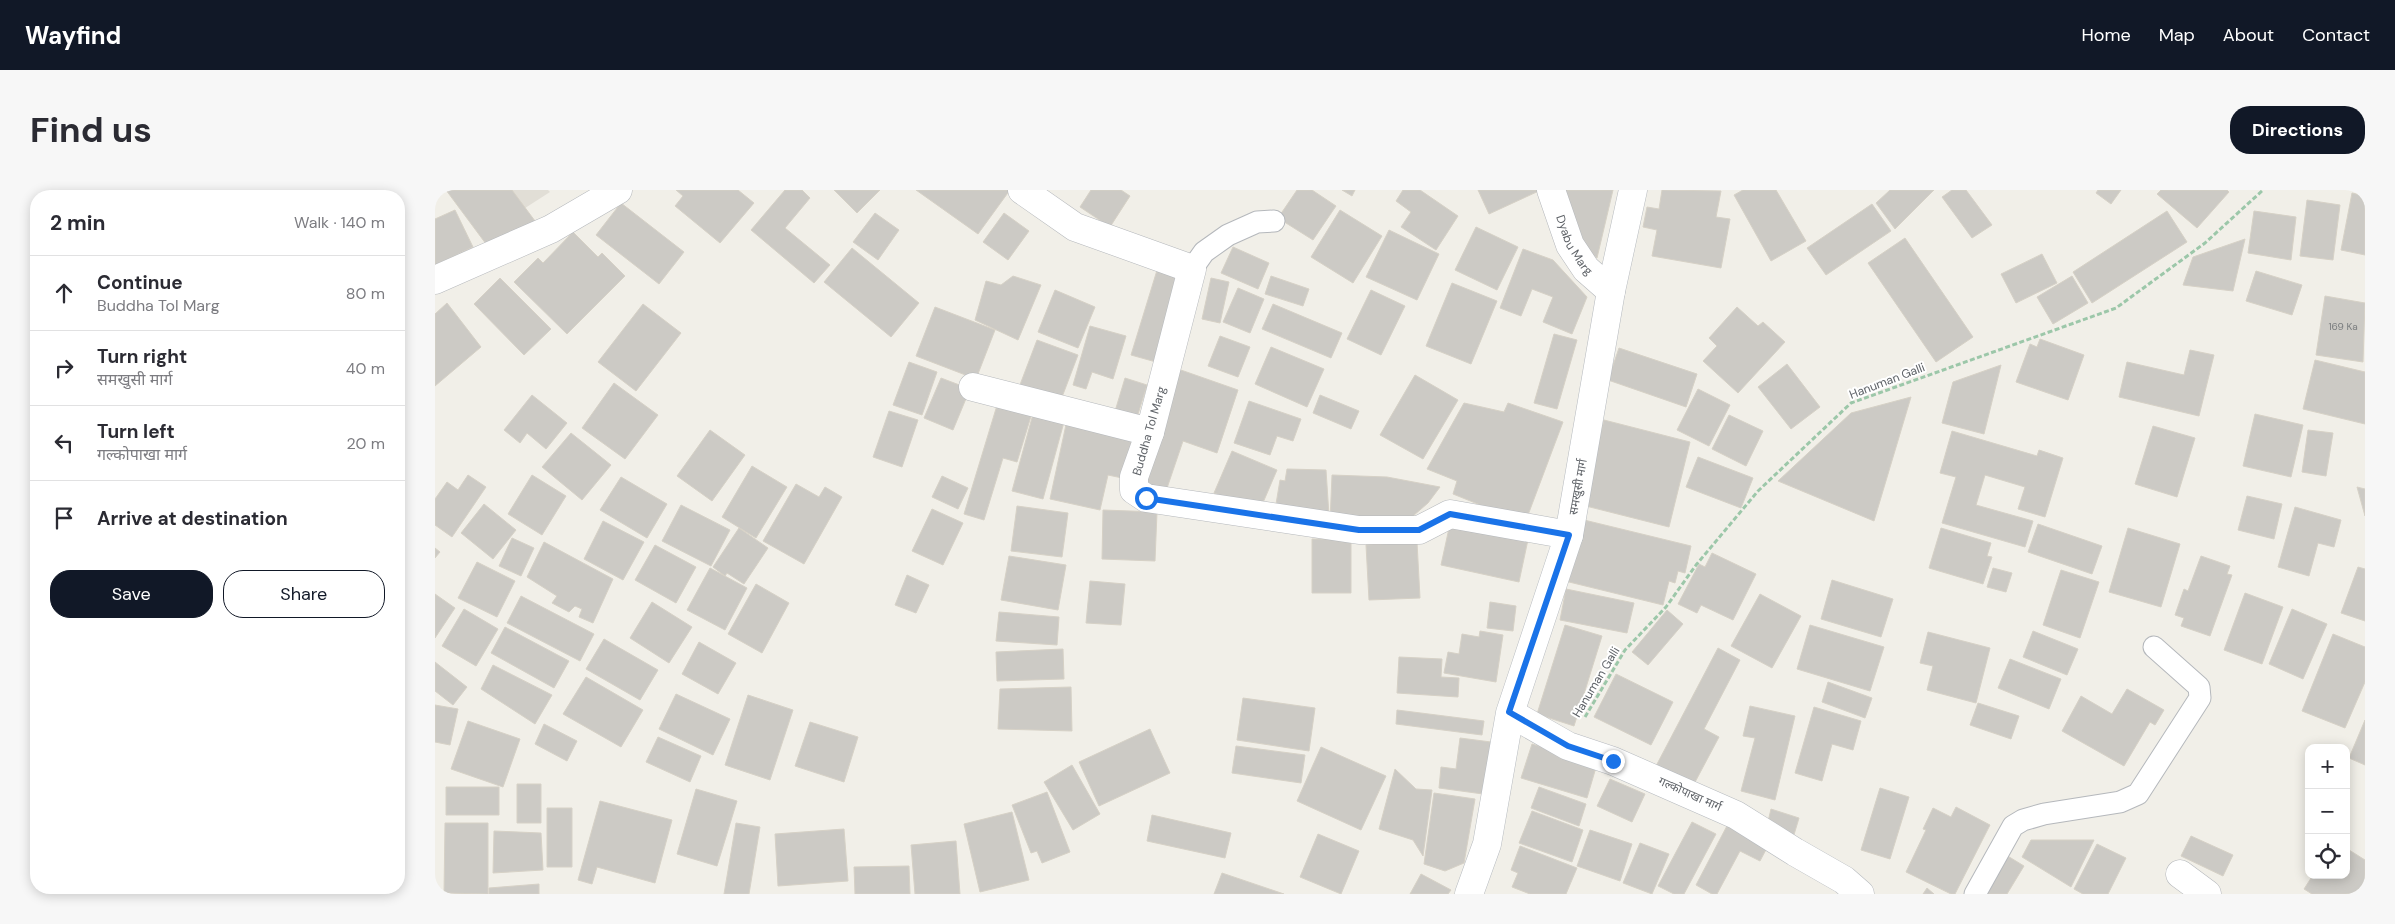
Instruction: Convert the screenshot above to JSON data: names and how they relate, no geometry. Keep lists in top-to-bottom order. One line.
{"streets":{"street":["Dyabu Marg","Buddha Tol Marg","समखुसी मार्ग","गल्कोपाखा मार्ग"],"path":["Hanuman Galli"]},"crossings":[["Dyabu Marg","समखुसी मार्ग"],["Hanuman Galli","गल्कोपाखा मार्ग"],["Buddha Tol Marg","समखुसी मार्ग"],["समखुसी मार्ग","गल्कोपाखा मार्ग"]],"house_numbers":["169 Ka"],"page":{"header":"Wayfind","nav":["Home","Map","About","Contact"],"buttons":["Directions",["Save","Share"]],"title":"Find us","heading":["2 min","Walk · 140 m"],"list":[["Continue","Buddha Tol Marg","80 m"],["Turn right","समखुसी मार्ग","40 m"],["Turn left","गल्कोपाखा मार्ग","20 m"],"Arrive at destination"],"map_buttons":["+","−"]}}
